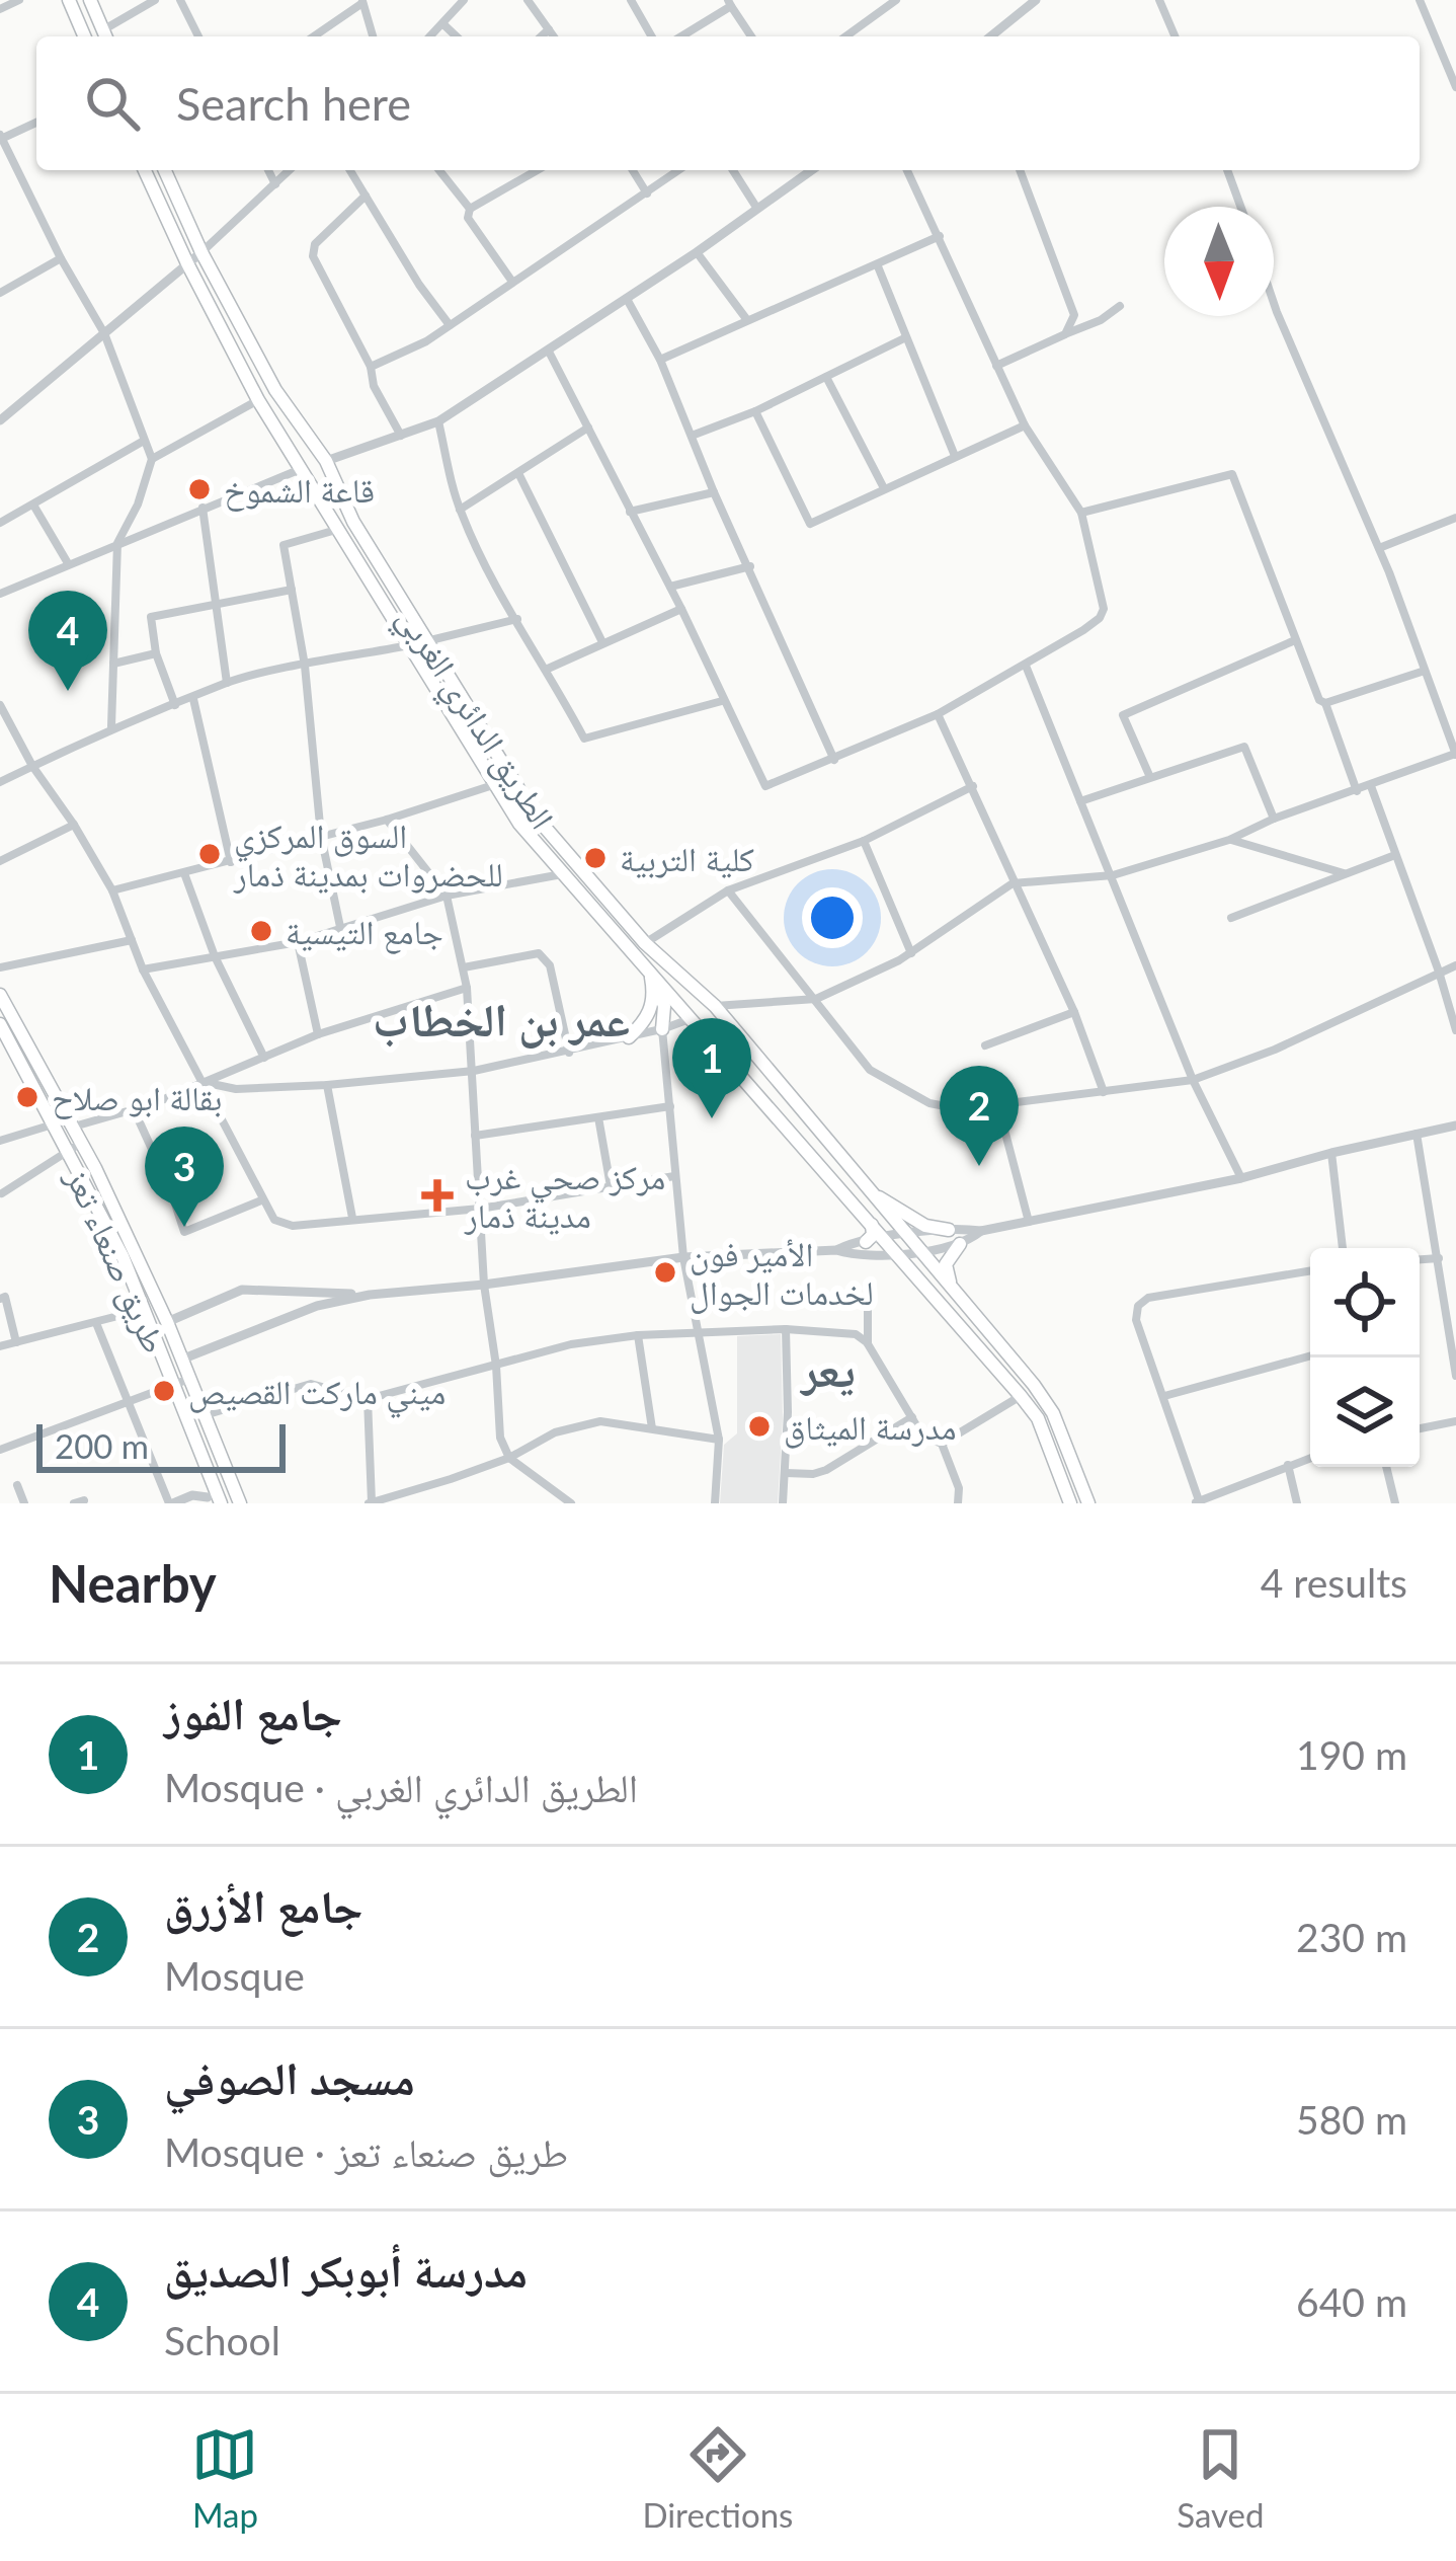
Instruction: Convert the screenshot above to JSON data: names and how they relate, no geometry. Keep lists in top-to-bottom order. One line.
{"streets":{"main road":["الطريق الدائري الغربي","طريق صنعاء تعز"]},"districts":["عمر بن الخطاب","يعر"],"places":{"other":["قاعة الشموخ","السوق المركزي للحضروات بمدينة ذمار","كلية التربية","جامع التيسية","بقالة ابو صلاح","الأمير فون لخدمات الجوال","ميني ماركت القصيص","مدرسة الميثاق"],"health":["مركز صحي غرب مدينة ذمار"]},"scale_bar":"200 m","north":"bottom","page":{"search":"Search here","pins":["4","1","2","3"],"scale":"200 m","heading":["Nearby","4 results"],"list":[{"mark":"1","name":"جامع الفوز","note":"Mosque · الطريق الدائري الغربي","value":"190 m"},{"mark":"2","name":"جامع الأزرق","note":"Mosque","value":"230 m"},{"mark":"3","name":"مسجد الصوفي","note":"Mosque · طريق صنعاء تعز","value":"580 m"},{"mark":"4","name":"مدرسة أبوبكر الصديق","note":"School","value":"640 m"}],"nav":["Map","Directions","Saved"]}}
